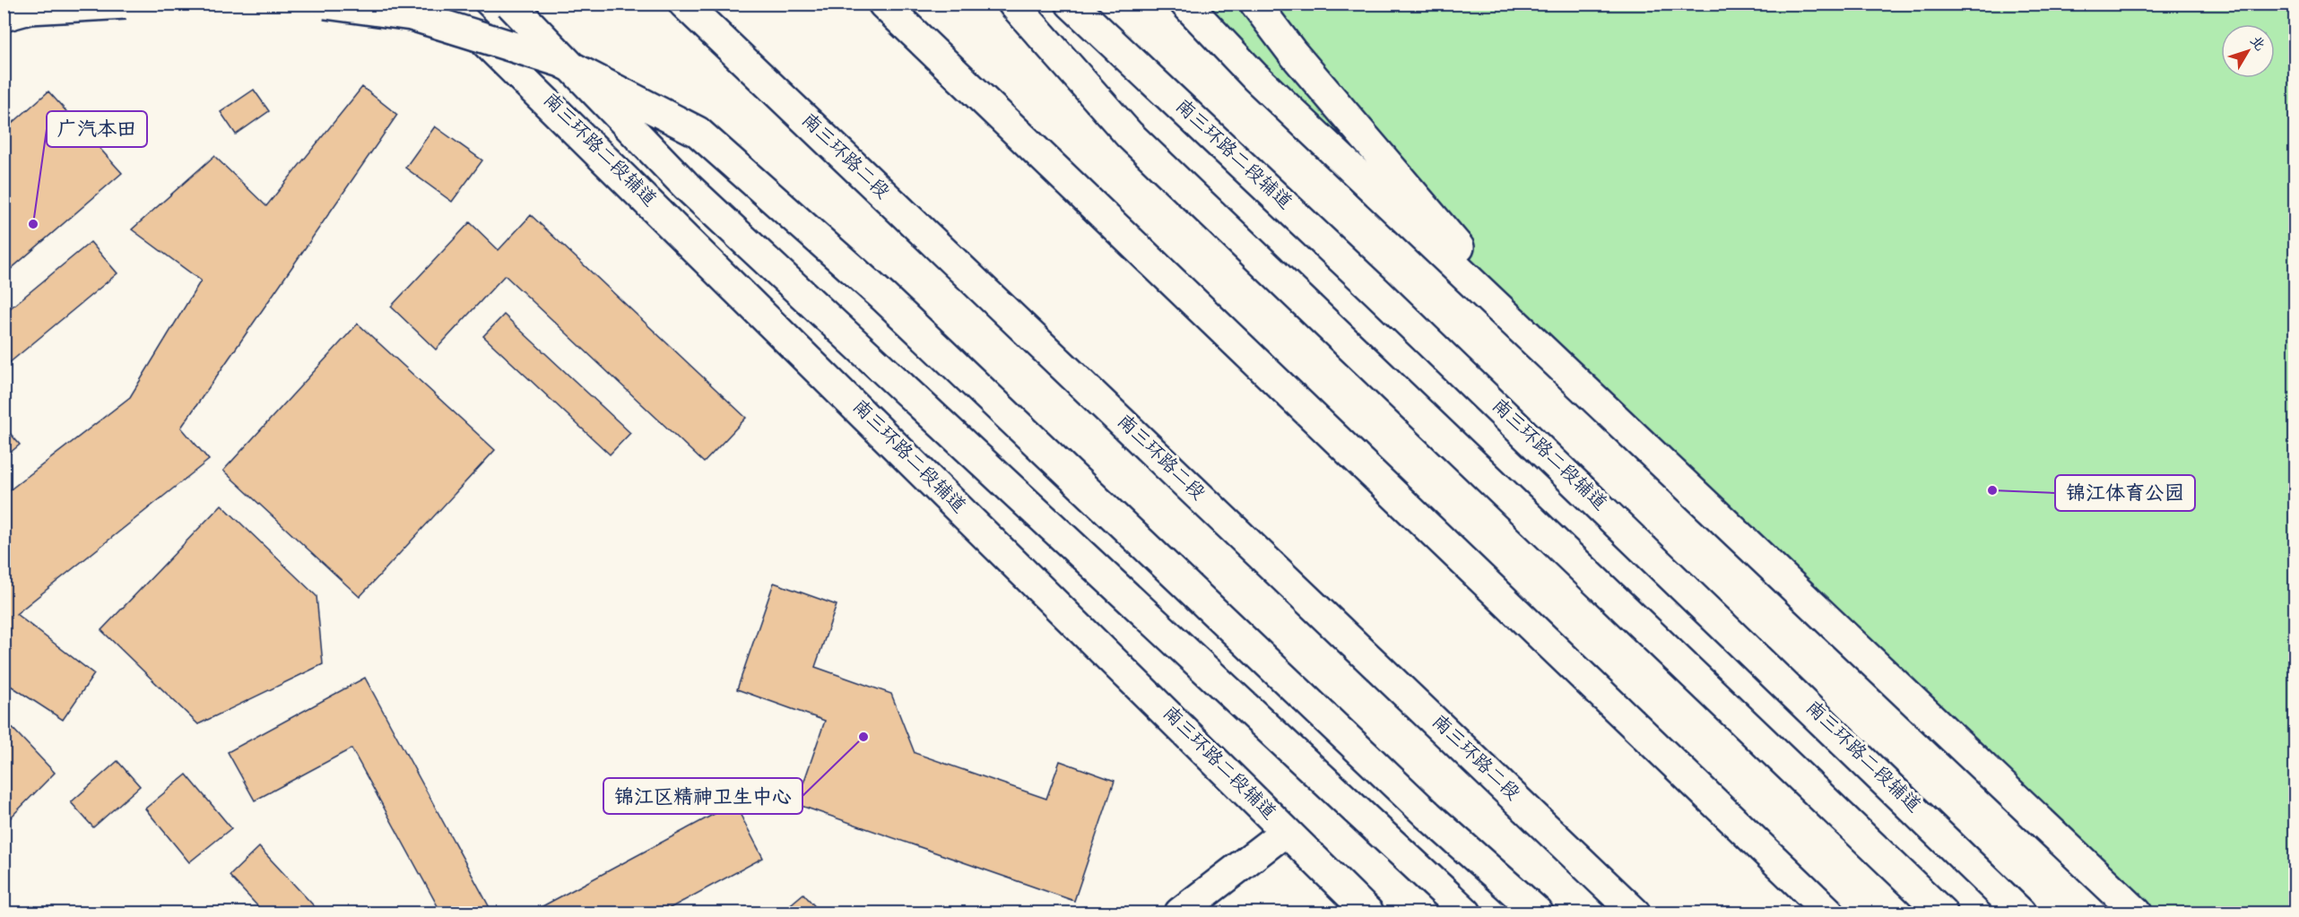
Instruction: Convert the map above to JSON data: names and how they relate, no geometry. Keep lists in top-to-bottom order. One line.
{"streets":{"main road":["南三环路二段辅道","南三环路二段"]},"places":["广汽本田","锦江体育公园","锦江区精神卫生中心"],"north":"top right"}
